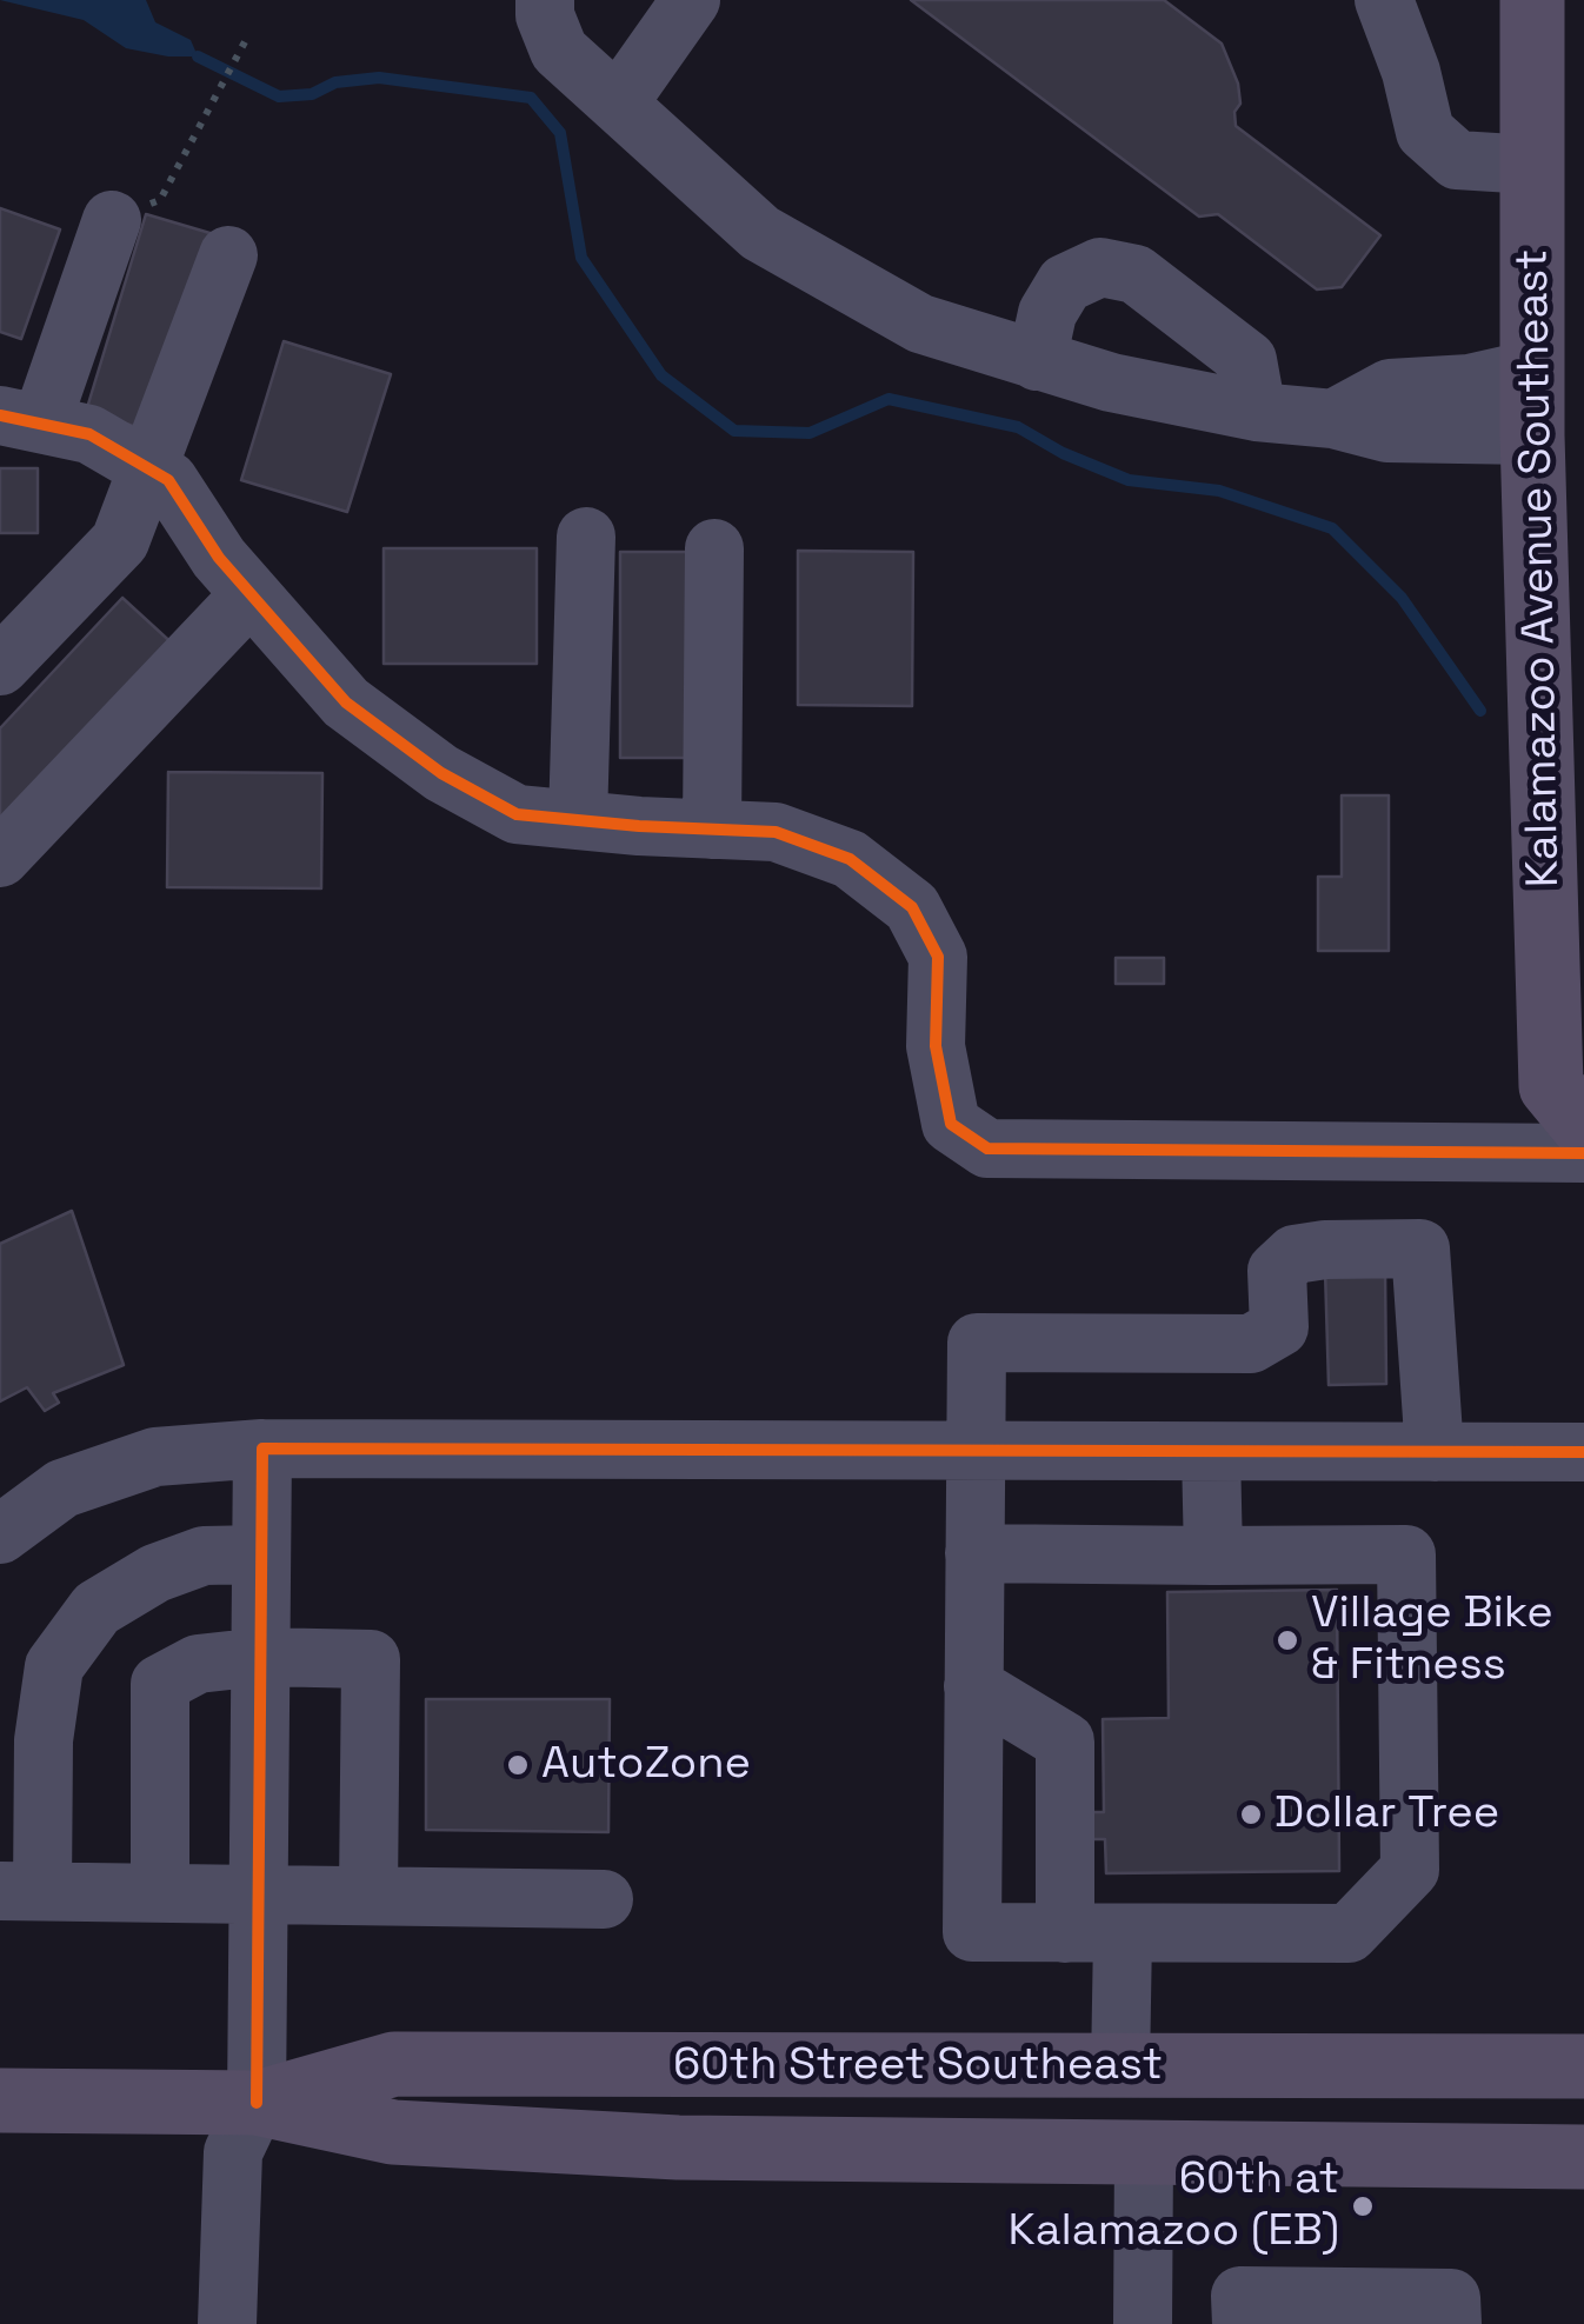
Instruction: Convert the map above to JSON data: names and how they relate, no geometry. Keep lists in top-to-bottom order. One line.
{"streets":{"main road":["Kalamazoo Avenue Southeast","60th Street Southeast"]},"places":["Village Bike & Fitness","AutoZone","Dollar Tree","60th at Kalamazoo (EB)"]}
